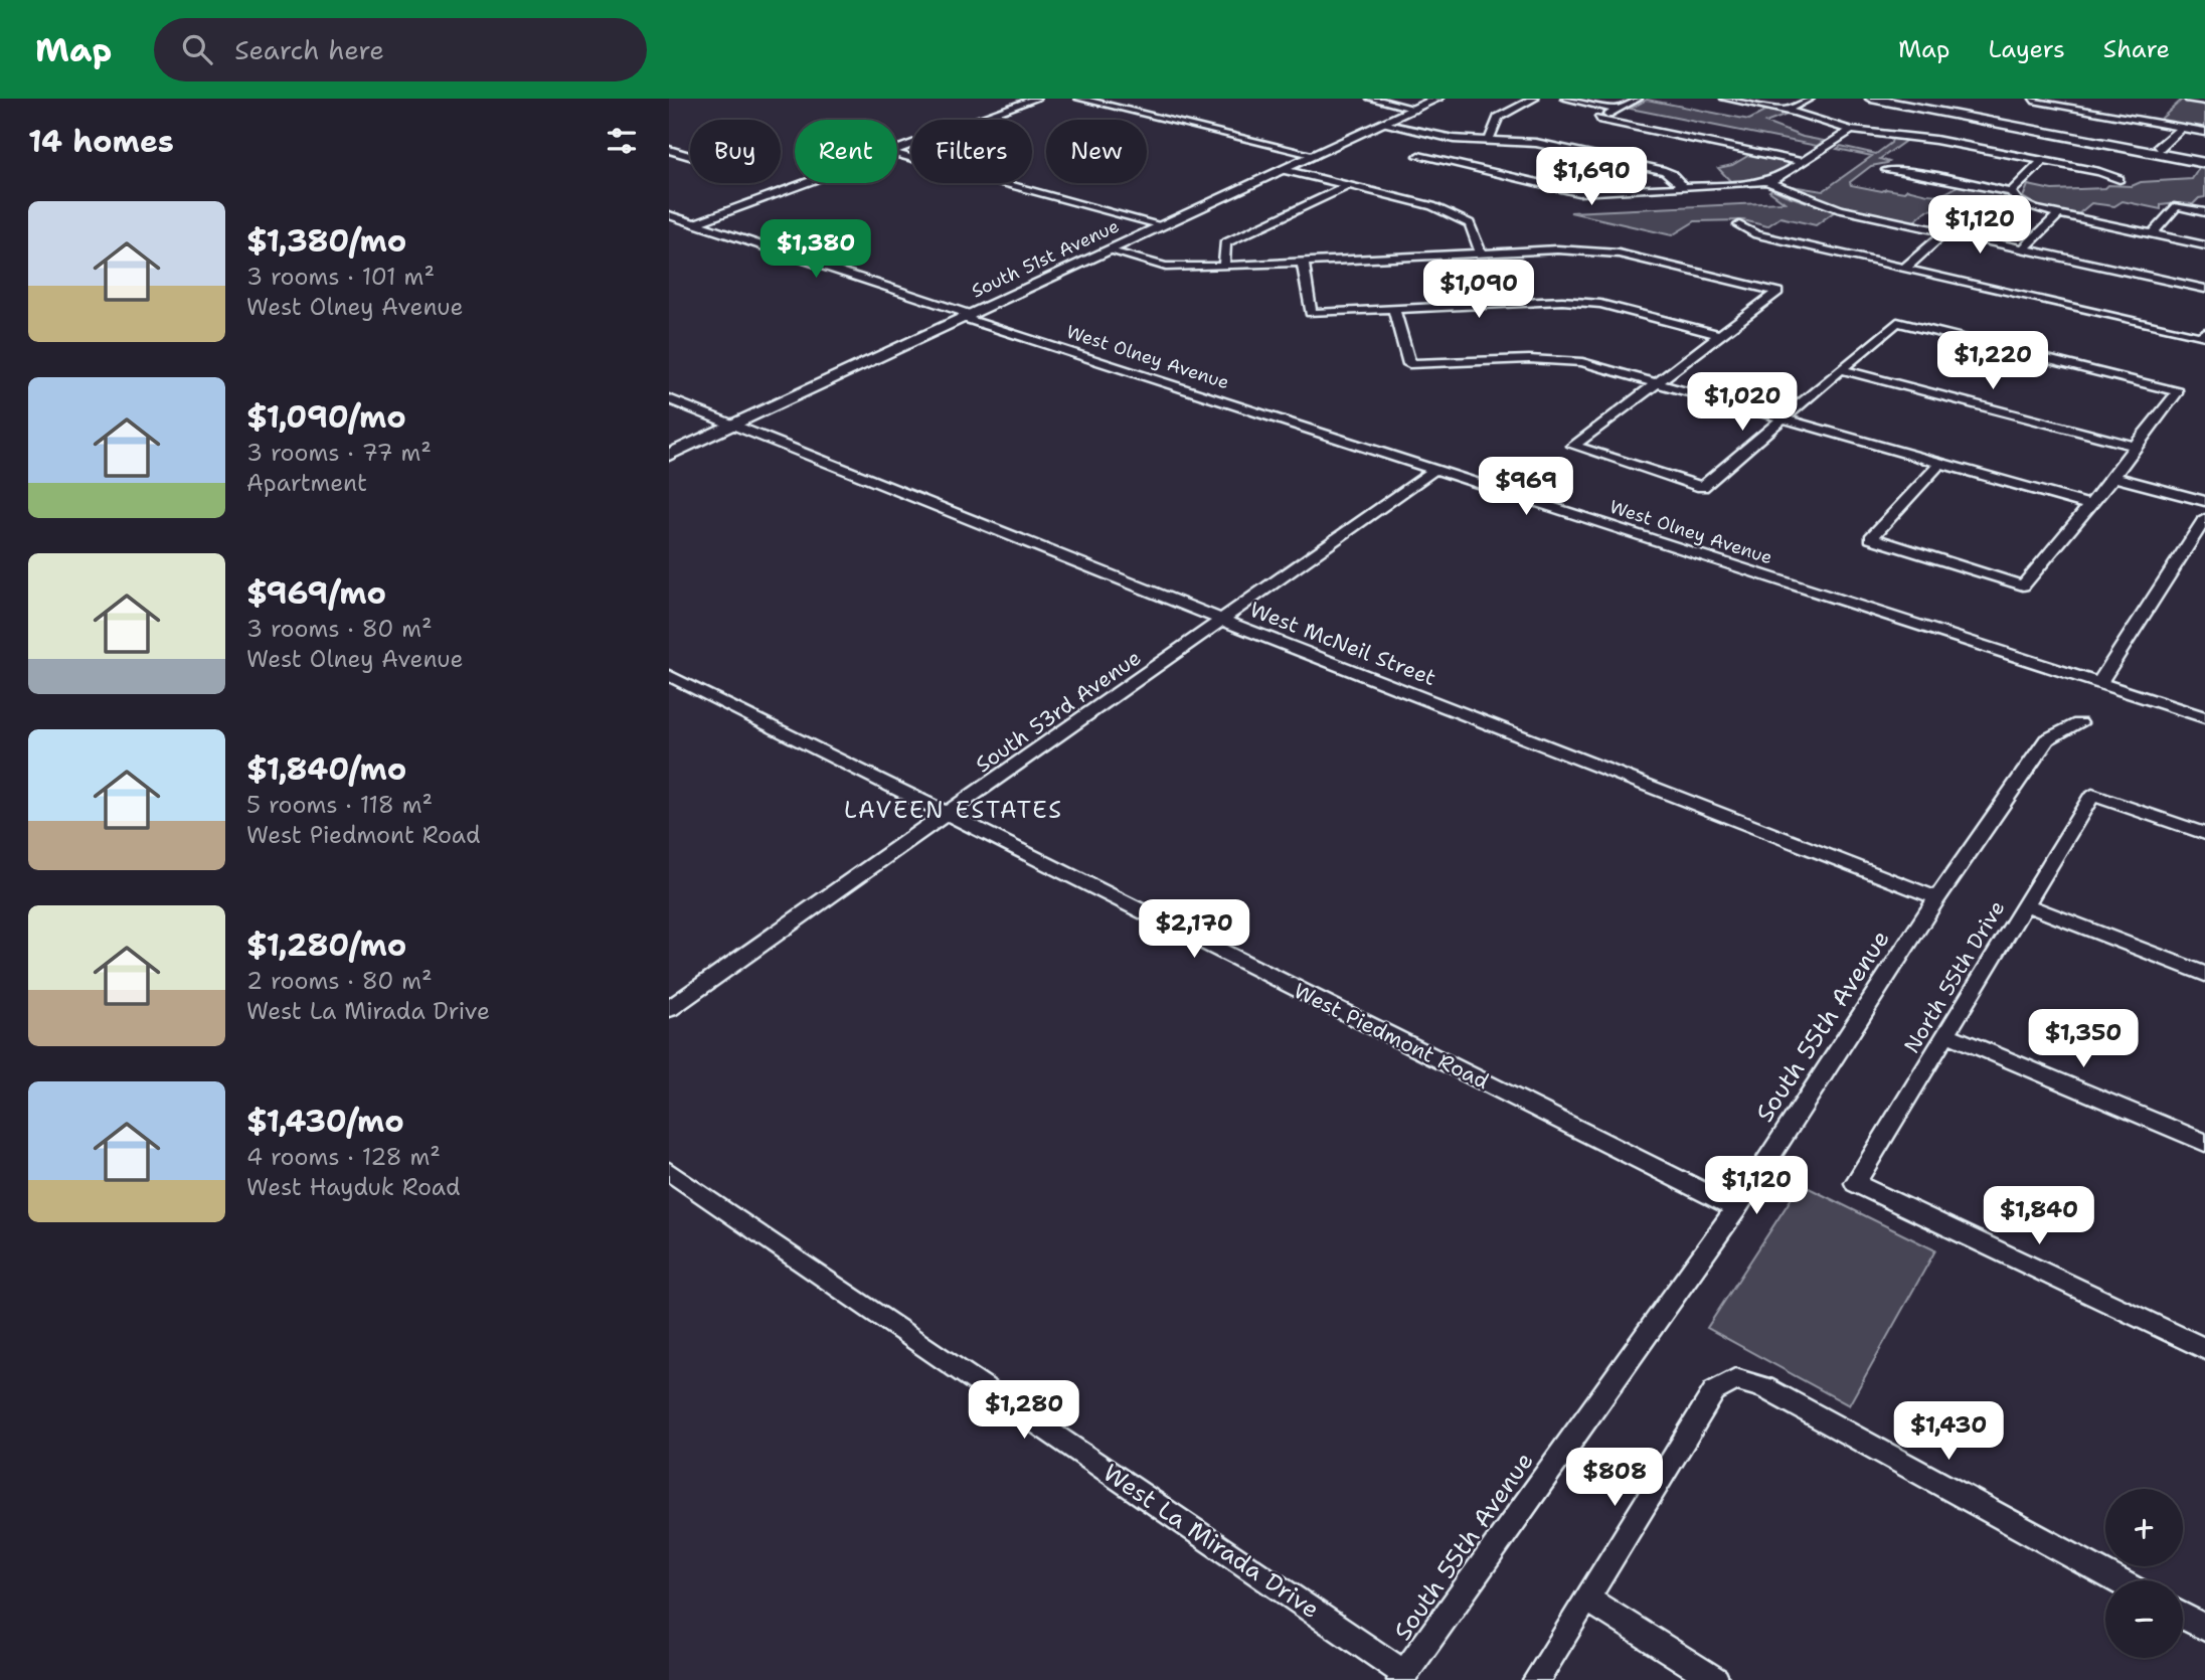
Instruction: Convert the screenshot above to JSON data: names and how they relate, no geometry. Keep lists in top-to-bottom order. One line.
{"streets":{"main road":["South 51st Avenue"],"street":["West Olney Avenue","West McNeil Street","South 53rd Avenue","North 55th Drive","South 55th Avenue","West Piedmont Road","West La Mirada Drive"]},"crossings":[["South 51st Avenue","West Olney Avenue"],["South 51st Avenue","West McNeil Street"],["West Olney Avenue","South 53rd Avenue"],["West McNeil Street","South 53rd Avenue"],["West McNeil Street","South 55th Avenue"],["South 53rd Avenue","West Piedmont Road"],["South 55th Avenue","West Piedmont Road"],["South 55th Avenue","West La Mirada Drive"]],"districts":["LAVEEN ESTATES"],"page":{"header":"Map","search":"Search here","nav":["Map","Layers","Share"],"heading":"14 homes","chip":["Buy","Rent","Filters","New"],"price":["$1,690","$1,120","$1,380","$1,090","$1,220","$1,020","$969","$2,170","$1,350","$1,120","$1,840","$1,280","$1,430","$808"],"list":[{"name":"$1,380/mo","note":"3 rooms · 101 m² · West Olney Avenue"},{"name":"$1,090/mo","note":"3 rooms · 77 m² · Apartment"},{"name":"$969/mo","note":"3 rooms · 80 m² · West Olney Avenue"},{"name":"$1,840/mo","note":"5 rooms · 118 m² · West Piedmont Road"},{"name":"$1,280/mo","note":"2 rooms · 80 m² · West La Mirada Drive"},{"name":"$1,430/mo","note":"4 rooms · 128 m² · West Hayduk Road"}],"map_buttons":["+","−"]}}
